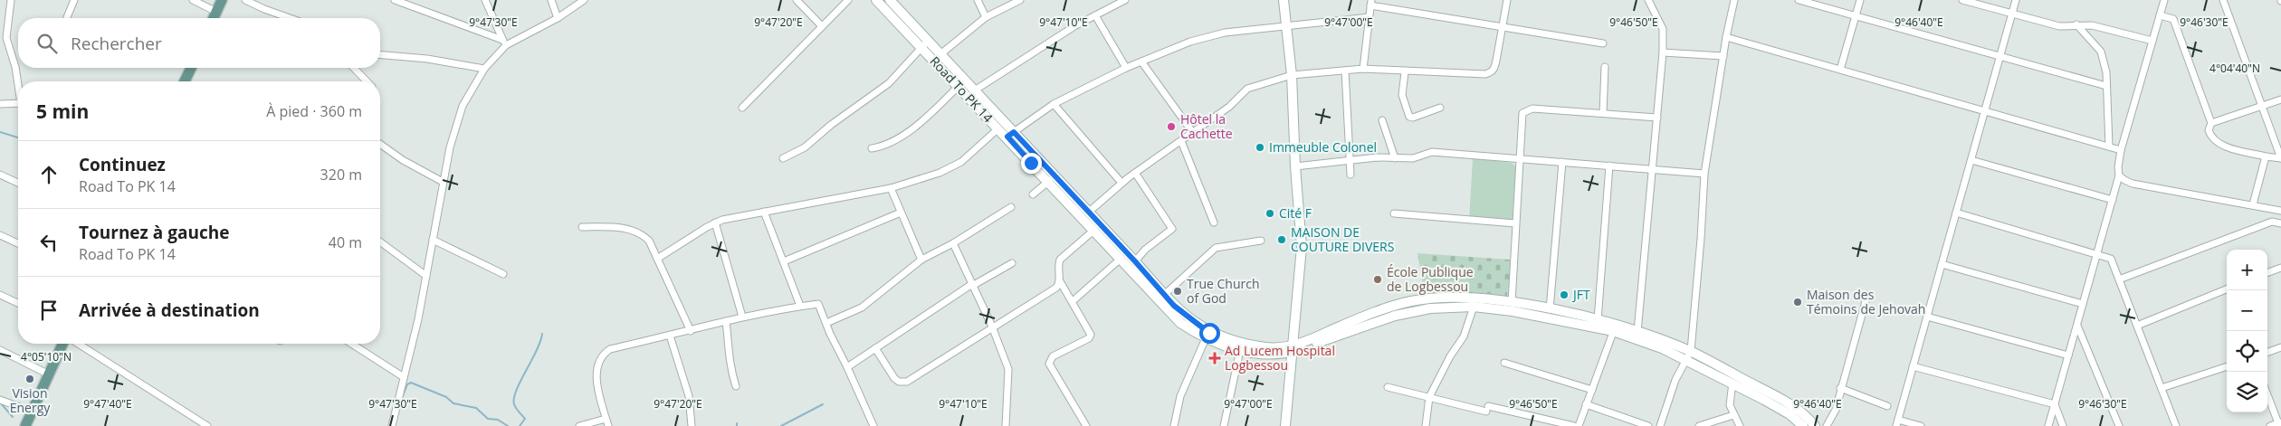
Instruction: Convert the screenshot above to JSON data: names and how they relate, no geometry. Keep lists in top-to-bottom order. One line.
{"streets":{"main road":["Road To PK 14"]},"places":{"other":["Hôtel la Cachette","Immeuble Colonel","Cité F","MAISON DE COUTURE DIVERS","École Publique de Logbessou","True Church of God","JFT","Maison des Témoins de Jehovah","Vision Energy"],"health":["Ad Lucem Hospital Logbessou"]},"page":{"search":"Rechercher","heading":["5 min","À pied · 360 m"],"list":[["Continuez","Road To PK 14","320 m"],["Tournez à gauche","Road To PK 14","40 m"],"Arrivée à destination"],"map_buttons":["+","−"]},"coordinates":["9°47'30\"E","9°47'20\"E","9°47'10\"E","9°47'00\"E","9°46'50\"E","9°46'40\"E","9°46'30\"E","4°04'40\"N","4°05'10\"N","9°47'40\"E"]}
